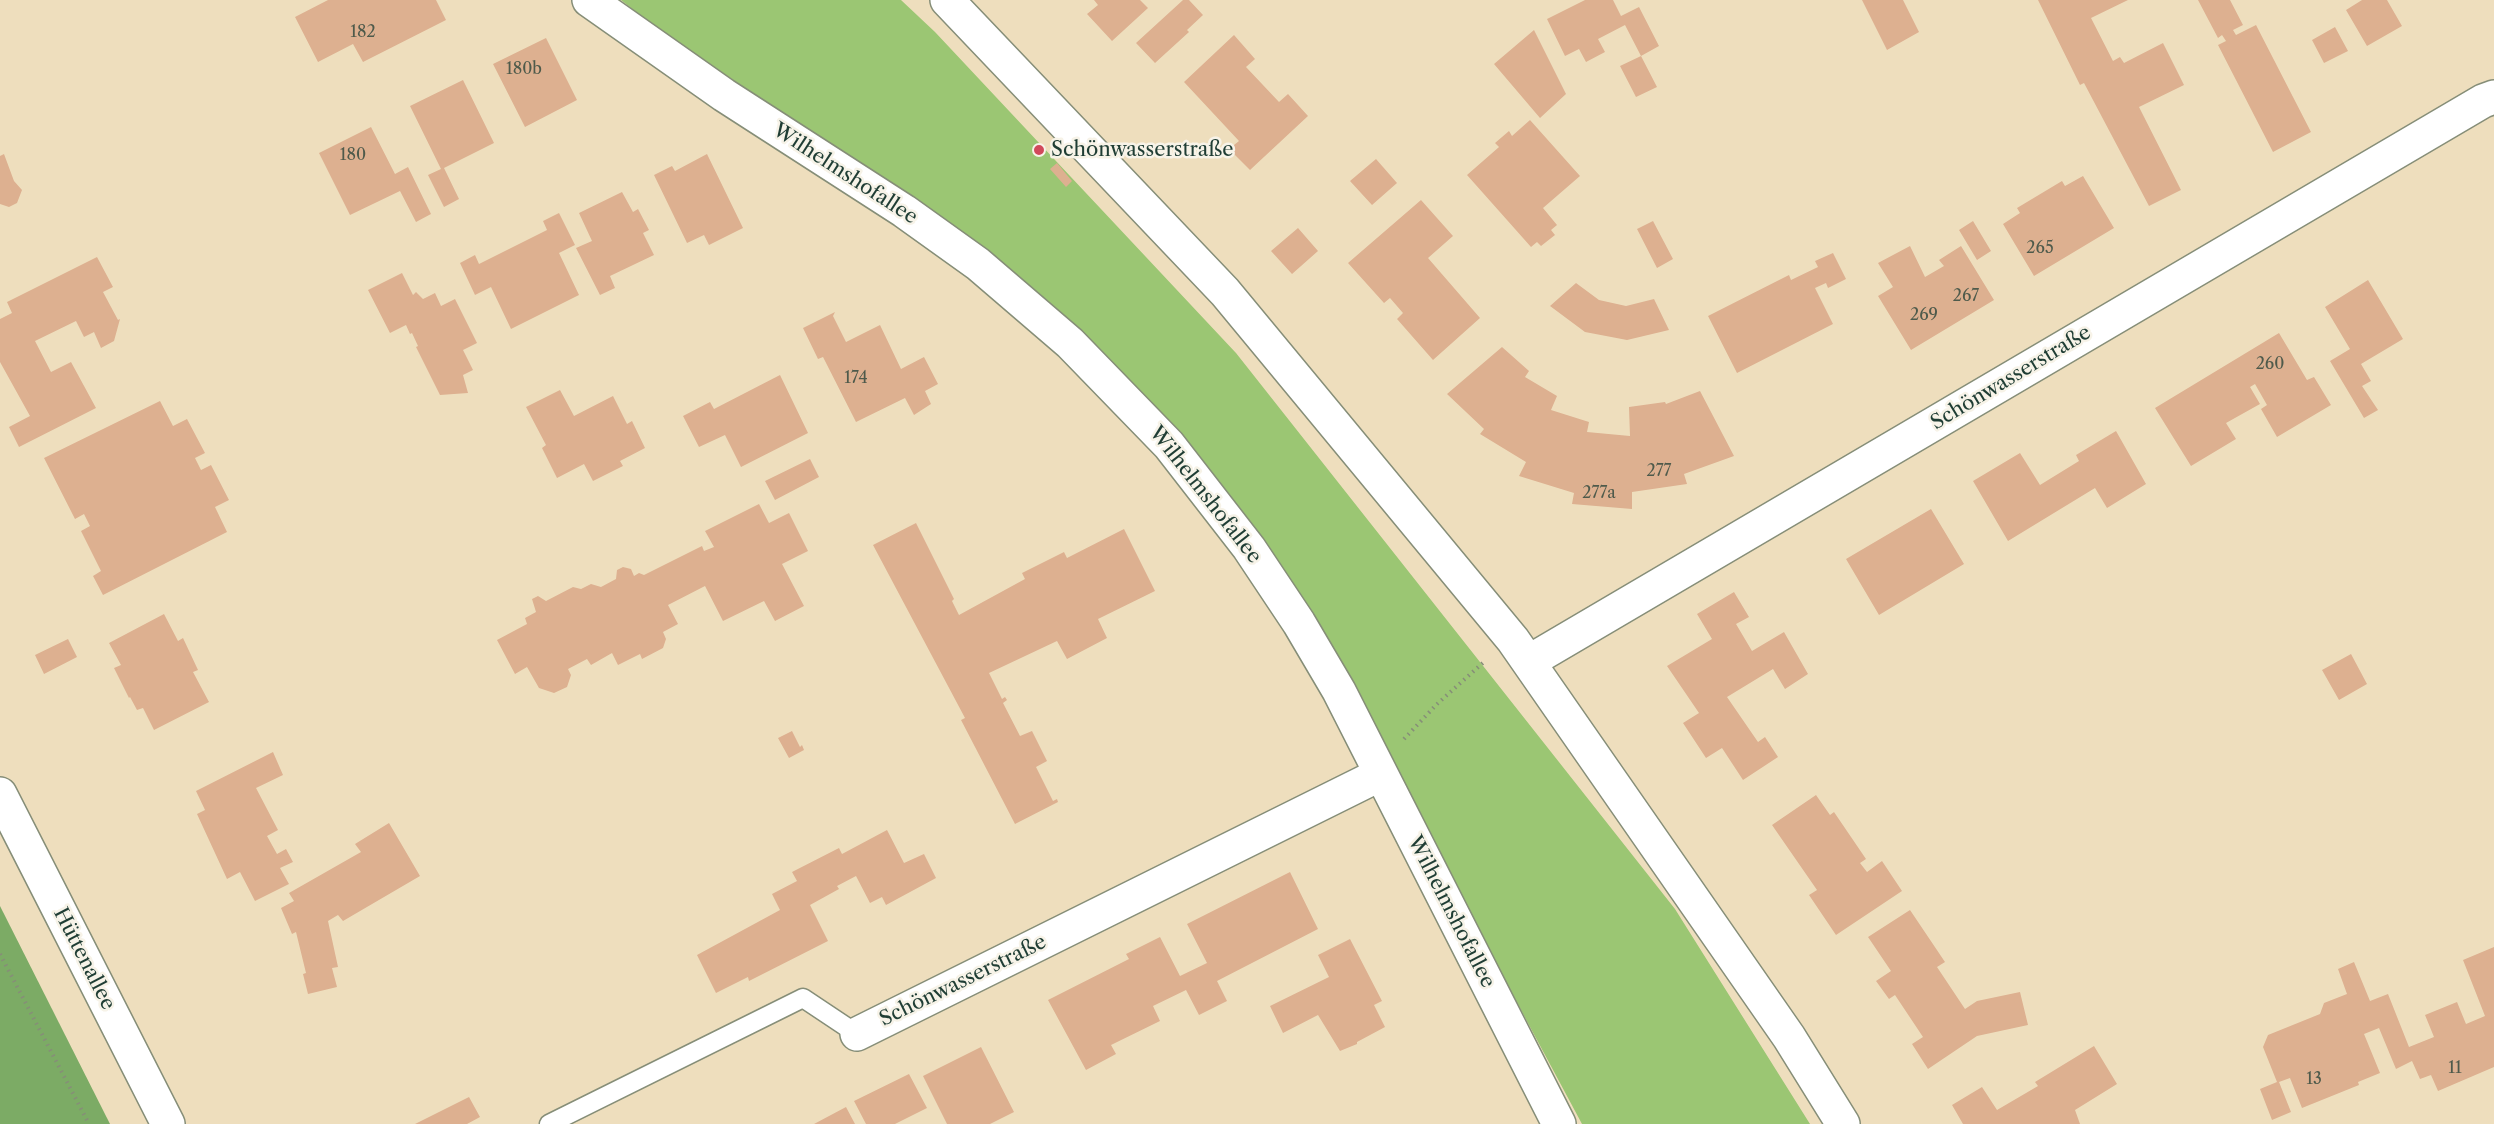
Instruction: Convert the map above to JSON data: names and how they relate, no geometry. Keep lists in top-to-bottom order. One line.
{"streets":{"street":["Wilhelmshofallee","Schönwasserstraße","Hüttenallee"]},"crossings":[["Wilhelmshofallee","Schönwasserstraße"]],"places":["Schönwasserstraße"],"house_numbers":["182","180b","180","265","267","269","260","174","277","277a","11","13"]}
